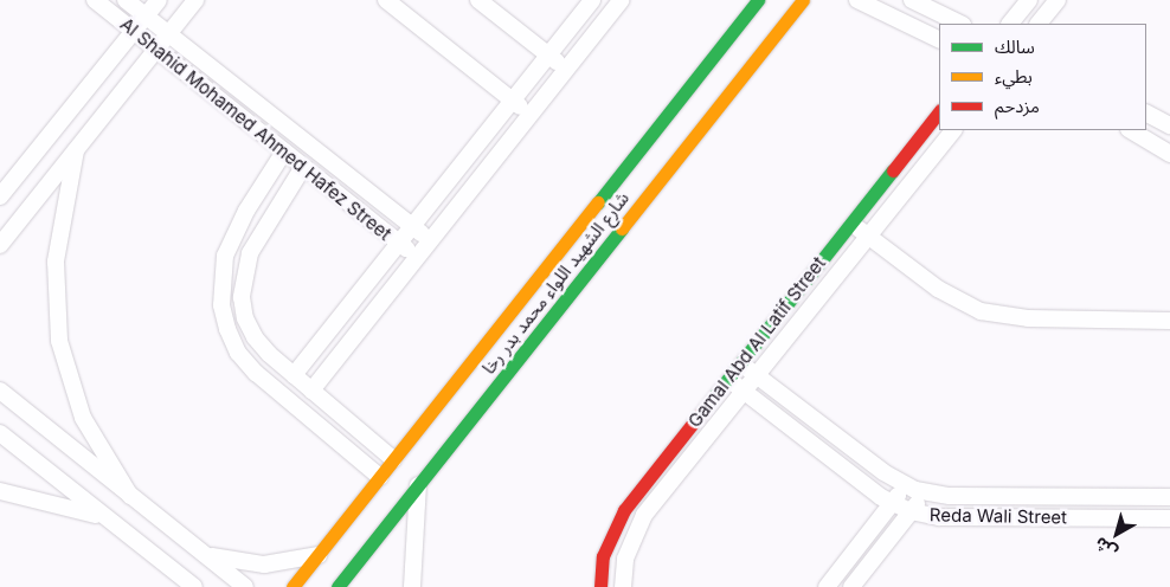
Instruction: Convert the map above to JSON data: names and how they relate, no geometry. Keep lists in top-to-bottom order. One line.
{"streets":{"street":["Al Shahid Mohamed Ahmed Hafez Street","شارع الشهيد اللواء محمد بدر رخا","Gamal Abd Al Latif Street","Reda Wali Street"]},"crossings":[["Gamal Abd Al Latif Street","Reda Wali Street"]],"legend":["سالك","بطيء","مزدحم"],"north":"bottom left"}
